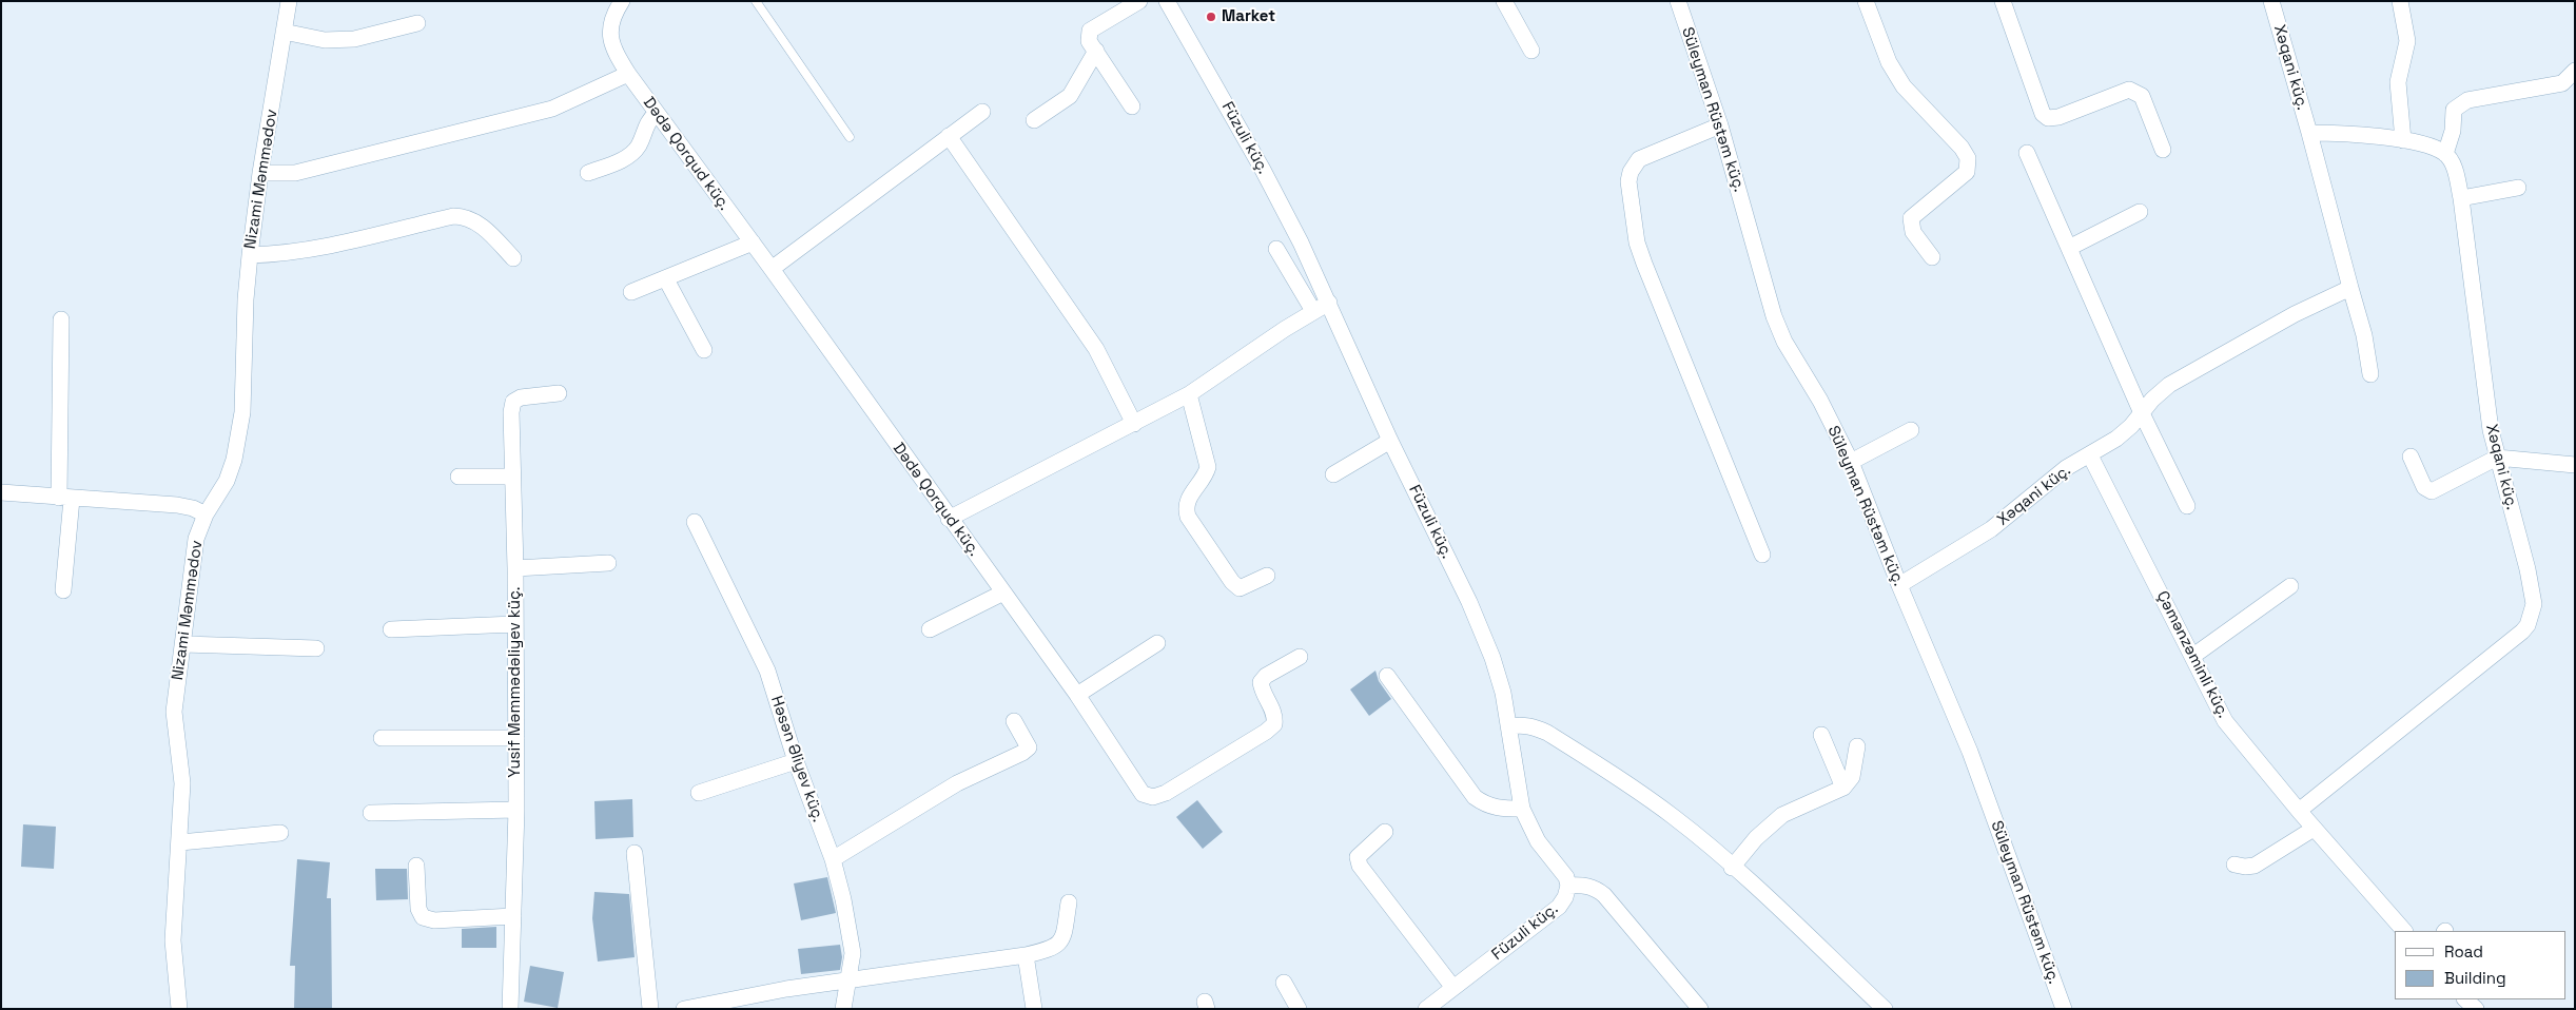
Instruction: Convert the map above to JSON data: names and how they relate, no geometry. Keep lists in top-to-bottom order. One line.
{"streets":{"street":["Xəqani küç.","Süleyman Rüstəm küç.","Füzuli küç.","Dədə Qorqud küç.","Nizami Məmmədov","Çəmənzəminli küç.","Yusif Məmmədəliyev küç.","Həsən Əliyev küç."]},"crossings":[["Xəqani küç.","Süleyman Rüstəm küç."],["Xəqani küç.","Çəmənzəminli küç."]],"places":["Market"],"legend":["Road","Building"]}
